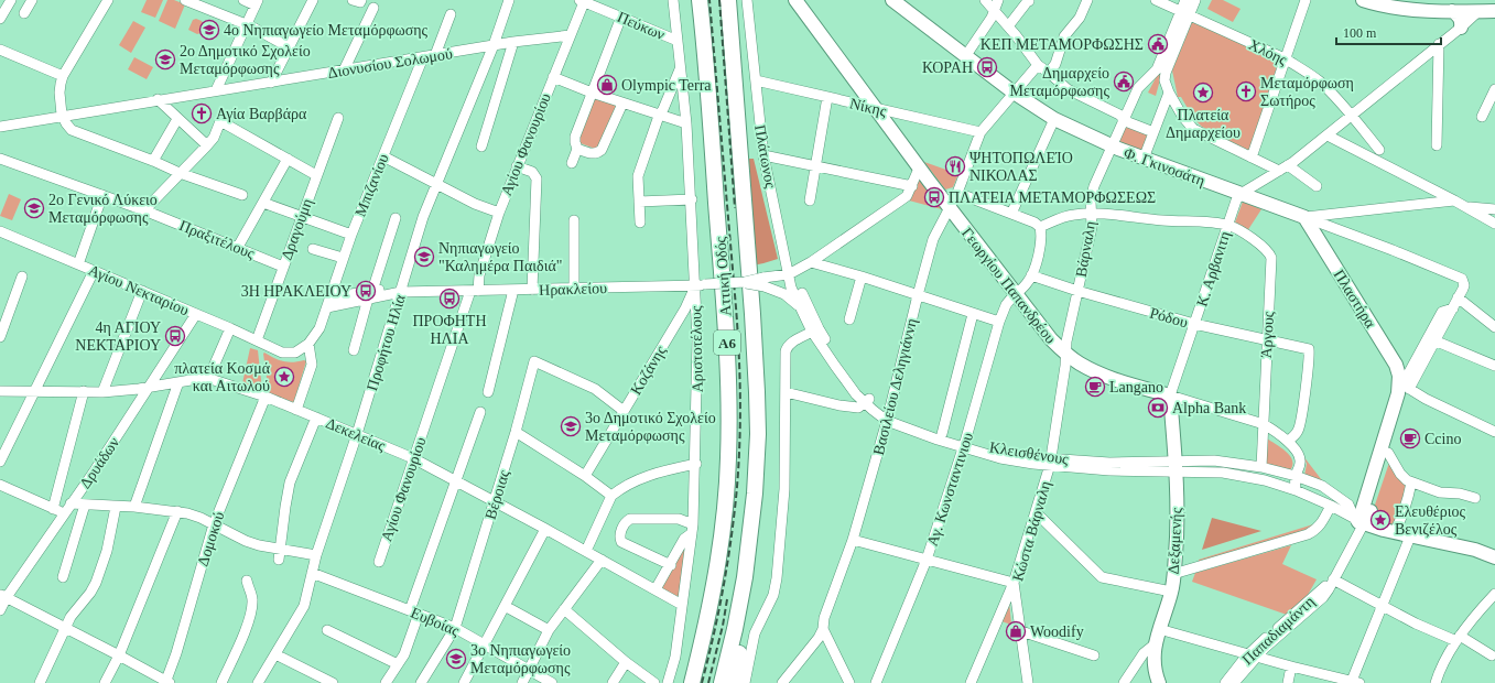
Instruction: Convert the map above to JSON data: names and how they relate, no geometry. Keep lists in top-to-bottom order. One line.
{"streets":{"highway":["Αττική Οδός","Α6"],"main road":["Φ. Γκινοσάτη","Γεωργίου Παπανδρέου","Πλαστήρα","Δεξαμενής","Παπαδιαμάντη"],"street":["Πεύκων","Χλόης","Διονυσίου Σολωμού","Νίκης","Αγίου Φανουρίου","Πλάτωνος","Μπιζανίου","Δραγούμη","Πραξιτέλους","Βάρναλη","Κ. Αρβανιτη","Ηρακλείου","Αγίου Νεκταρίου","Ρόδου","Άργους","Προφήτου Ηλία","Αριστοτέλους","Κοζάνης","Βασιλείου Δεληγιάννη","Δεκελείας","Κλεισθένους","Δρυάδων","Αγ. Κωνσταντινιου","Βέροιας","Κώστα Βάρναλη","Δομοκού","Ευβοίας"]},"crossings":[["Πεύκων","Αγίου Φανουρίου"],["Πεύκων","Αριστοτέλους"],["Διονυσίου Σολωμού","Αγίου Φανουρίου"],["Διονυσίου Σολωμού","Μπιζανίου"],["Διονυσίου Σολωμού","Προφήτου Ηλία"],["Νίκης","Πλάτωνος"],["Νίκης","Γεωργίου Παπανδρέου"],["Νίκης","Βασιλείου Δεληγιάννη"],["Αγίου Φανουρίου","Ηρακλείου"],["Αγίου Φανουρίου","Δεκελείας"],["Πλάτωνος","Κλεισθένους"],["Φ. Γκινοσάτη","Βάρναλη"],["Φ. Γκινοσάτη","Κ. Αρβανιτη"],["Φ. Γκινοσάτη","Πλαστήρα"],["Φ. Γκινοσάτη","Βασιλείου Δεληγιάννη"],["Φ. Γκινοσάτη","Παπαδιαμάντη"],["Μπιζανίου","Ηρακλείου"],["Μπιζανίου","Αγίου Νεκταρίου"],["Δραγούμη","Πραξιτέλους"],["Δραγούμη","Αγίου Νεκταρίου"],["Βάρναλη","Γεωργίου Παπανδρέου"],["Βάρναλη","Ρόδου"],["Βάρναλη","Κώστα Βάρναλη"],["Κ. Αρβανιτη","Γεωργίου Παπανδρέου"],["Κ. Αρβανιτη","Ρόδου"],["Κ. Αρβανιτη","Άργους"],["Κ. Αρβανιτη","Δεξαμενής"],["Γεωργίου Παπανδρέου","Ρόδου"],["Γεωργίου Παπανδρέου","Άργους"],["Γεωργίου Παπανδρέου","Βασιλείου Δεληγιάννη"],["Γεωργίου Παπανδρέου","Κλεισθένους"],["Γεωργίου Παπανδρέου","Αγ. Κωνσταντινιου"],["Γεωργίου Παπανδρέου","Κώστα Βάρναλη"],["Γεωργίου Παπανδρέου","Δεξαμενής"],["Ηρακλείου","Προφήτου Ηλία"],["Ηρακλείου","Αριστοτέλους"],["Ηρακλείου","Κοζάνης"],["Αγίου Νεκταρίου","Δρυάδων"],["Πλαστήρα","Παπαδιαμάντη"],["Ρόδου","Άργους"],["Ρόδου","Αγ. Κωνσταντινιου"],["Άργους","Κλεισθένους"],["Προφήτου Ηλία","Δεκελείας"],["Προφήτου Ηλία","Ευβοίας"],["Αριστοτέλους","Κοζάνης"],["Αριστοτέλους","Δεκελείας"],["Κοζάνης","Βέροιας"],["Βασιλείου Δεληγιάννη","Κλεισθένους"],["Δεκελείας","Δρυάδων"],["Δεκελείας","Βέροιας"],["Δεκελείας","Δομοκού"],["Κλεισθένους","Αγ. Κωνσταντινιου"],["Κλεισθένους","Κώστα Βάρναλη"],["Κλεισθένους","Δεξαμενής"],["Κλεισθένους","Παπαδιαμάντη"],["Βέροιας","Ευβοίας"]],"places":{"school or university":["4ο Νηπιαγωγείο Μεταμόρφωσης","2ο Δημοτικό Σχολείο Μεταμόρφωσης","2ο Γενικό Λύκειο Μεταμόρφωσης","Νηπιαγωγείο \"Καλημέρα Παιδιά\"","3ο Δημοτικό Σχολείο Μεταμόρφωσης","3ο Νηπιαγωγείο Μεταμόρφωσης"],"public building":["ΚΕΠ ΜΕΤΑΜΟΡΦΩΣΗΣ","Δημαρχείο Μεταμόρφωσης"],"bus stop":["ΚΟΡΑΗ","ΠΛΑΤΕΙΑ ΜΕΤΑΜΟΡΦΩΣΕΩΣ","3Η ΗΡΑΚΛΕΙΟΥ","ΠΡΟΦΗΤΗ ΗΛΙΑ","4η ΑΓΙΟΥ ΝΕΚΤΑΡΙΟΥ"],"shop":["Olympic Terra","Woodify"],"church":["Μεταμόρφωση Σωτήρος","Αγία Βαρβάρα"],"place":["Πλατεία Δημαρχείου","πλατεία Κοσμά και Αιτωλού","Ελευθέριος Βενιζέλος"],"restaurant":["ΨΗΤΟΠΩΛΕΊΟ ΝΙΚΟΛΑΣ"],"cafe":["Langano","Ccino"],"bank":["Alpha Bank"]},"scale_bar":"100 m"}
